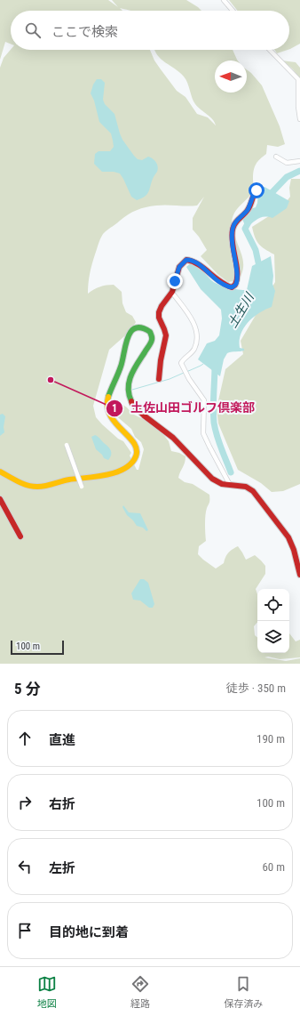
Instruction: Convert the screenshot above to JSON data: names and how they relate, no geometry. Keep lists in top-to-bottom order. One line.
{"water":["土生川"],"places":["土佐山田ゴルフ倶楽部"],"scale_bar":"100 m","north":"left","page":{"search":"ここで検索","scale":"100 m","heading":["5 分","徒歩 · 350 m"],"list":[["直進","190 m"],["右折","100 m"],["左折","60 m"],"目的地に到着"],"nav":["地図","経路","保存済み"]}}
